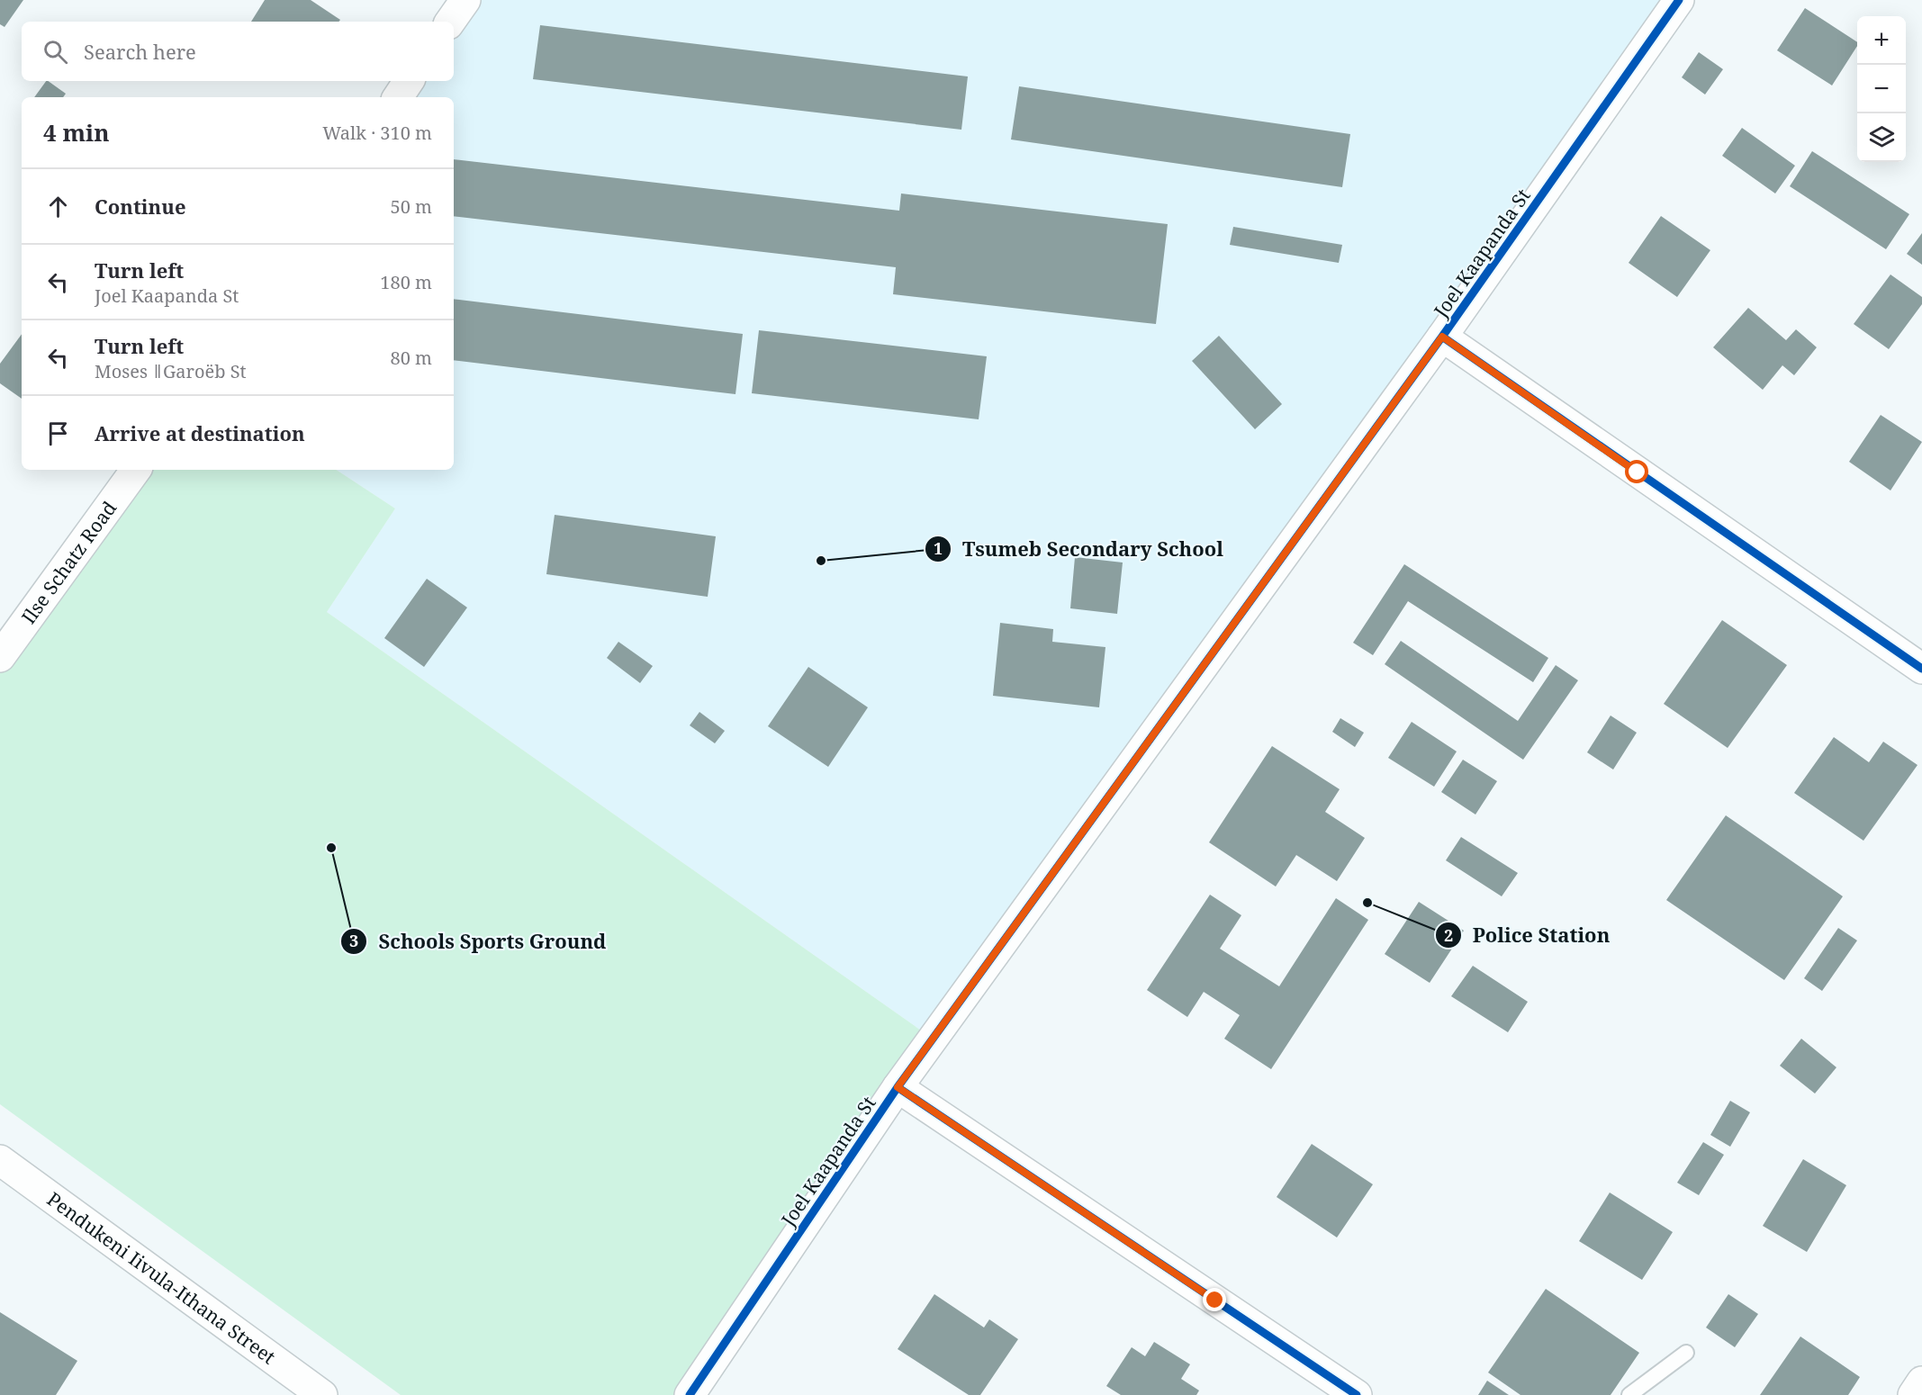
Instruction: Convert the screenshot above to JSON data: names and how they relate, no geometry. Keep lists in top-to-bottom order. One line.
{"streets":{"street":["Joel Kaapanda St","Ilse Schatz Road","Pendukeni Iivula-Ithana Street"]},"places":["Tsumeb Secondary School","Schools Sports Ground","Police Station"],"page":{"map_buttons":["+","−"],"search":"Search here","heading":["4 min","Walk · 310 m"],"list":[["Continue","50 m"],["Turn left","Joel Kaapanda St","180 m"],["Turn left","Moses ǁGaroëb St","80 m"],"Arrive at destination"]}}
